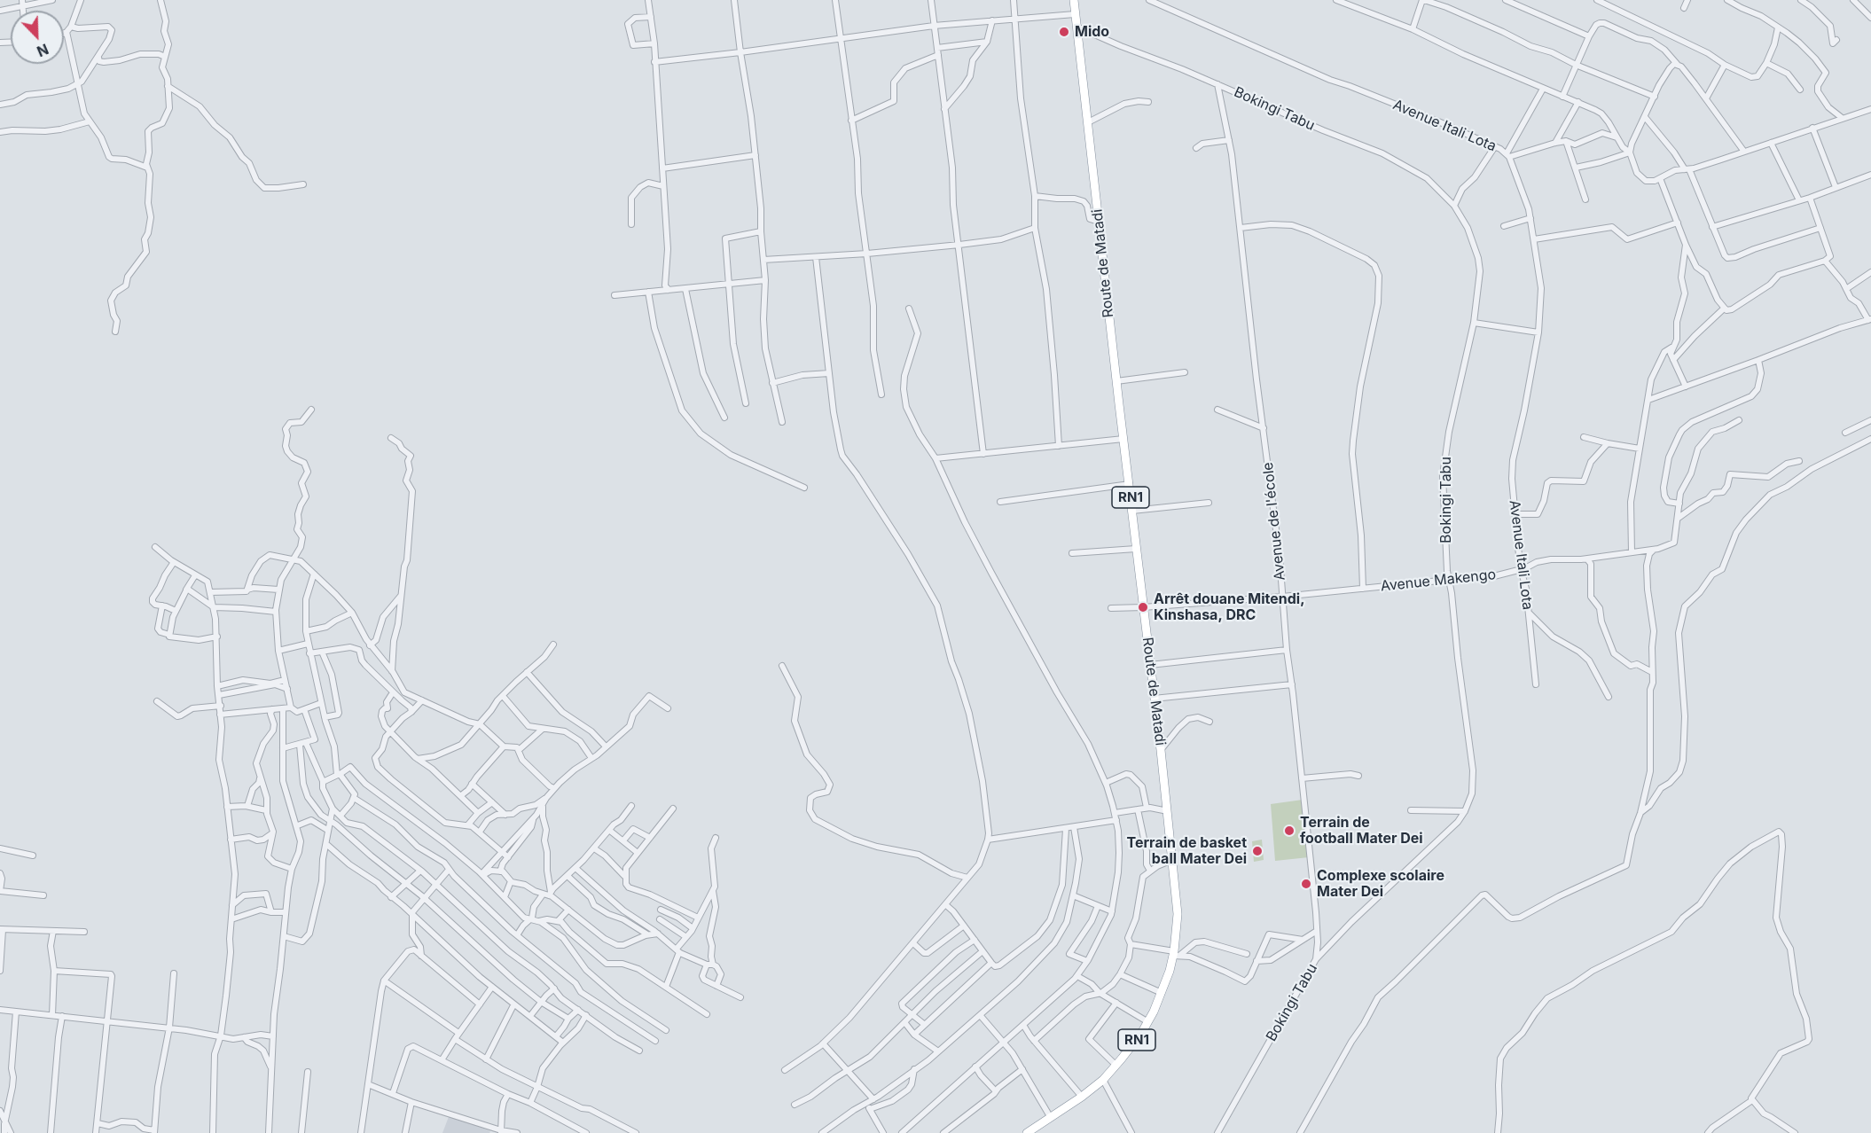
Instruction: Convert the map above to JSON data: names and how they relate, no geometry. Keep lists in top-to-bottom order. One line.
{"streets":{"highway":["Route de Matadi","RN1"],"street":["Bokingi Tabu","Avenue Itali Lota","Avenue de l'école","Avenue Makengo"]},"crossings":[["Bokingi Tabu","Route de Matadi"],["Bokingi Tabu","Avenue de l'école"],["Bokingi Tabu","Avenue Makengo"],["Avenue Itali Lota","Avenue Makengo"],["Route de Matadi","Avenue Makengo"],["Avenue de l'école","Avenue Makengo"]],"places":["Mido","Arrêt douane Mitendi, Kinshasa, DRC","Terrain de football Mater Dei","Terrain de basket ball Mater Dei","Complexe scolaire Mater Dei"],"north":"bottom right"}
